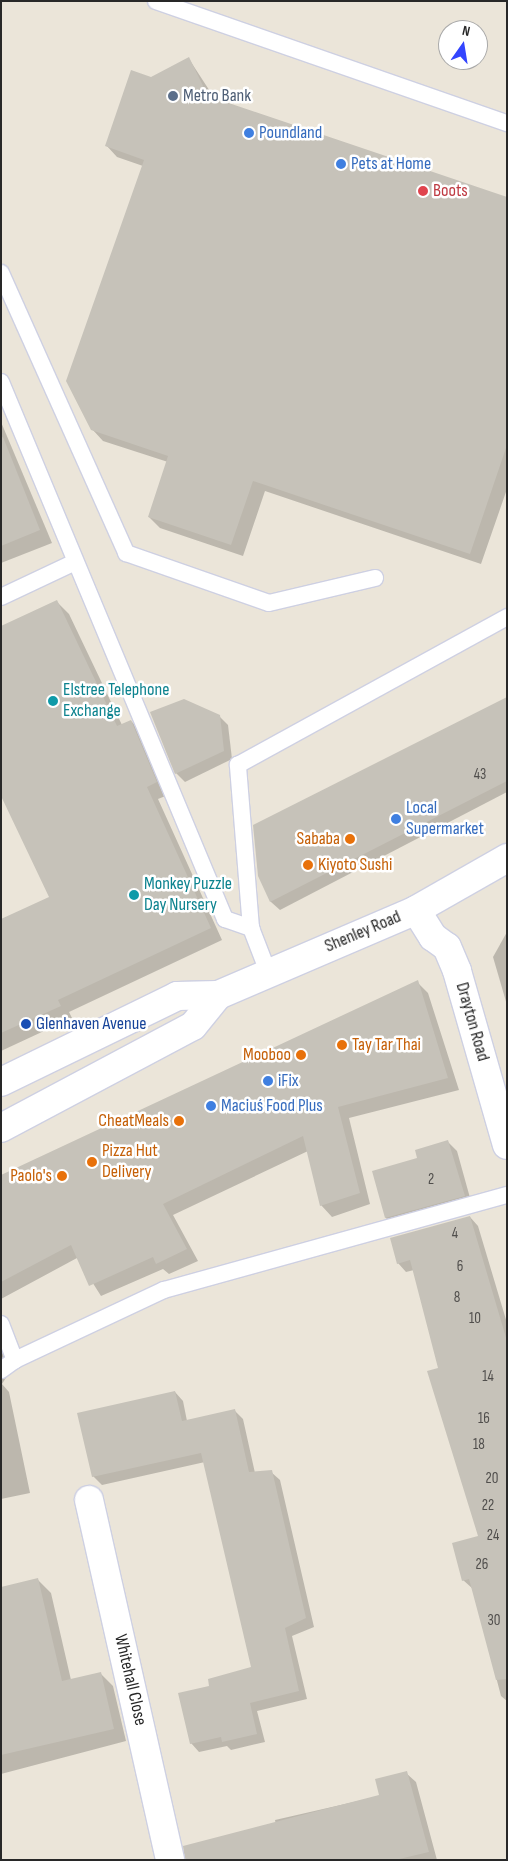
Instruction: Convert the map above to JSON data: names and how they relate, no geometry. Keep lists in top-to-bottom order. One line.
{"streets":{"main road":["Shenley Road","Drayton Road","Whitehall Close"]},"crossings":[["Shenley Road","Drayton Road"]],"places":["Metro Bank","Poundland","Pets at Home","Boots","Elstree Telephone Exchange","Local Supermarket","Sababa","Kiyoto Sushi","Monkey Puzzle Day Nursery","Glenhaven Avenue","Tay Tar Thai","Mooboo","iFix","Maciuś Food Plus","CheatMeals","Pizza Hut Delivery","Paolo's"],"house_numbers":["43","2","4","6","8","10","14","16","18","20","22","24","26","30"],"north":"top"}
